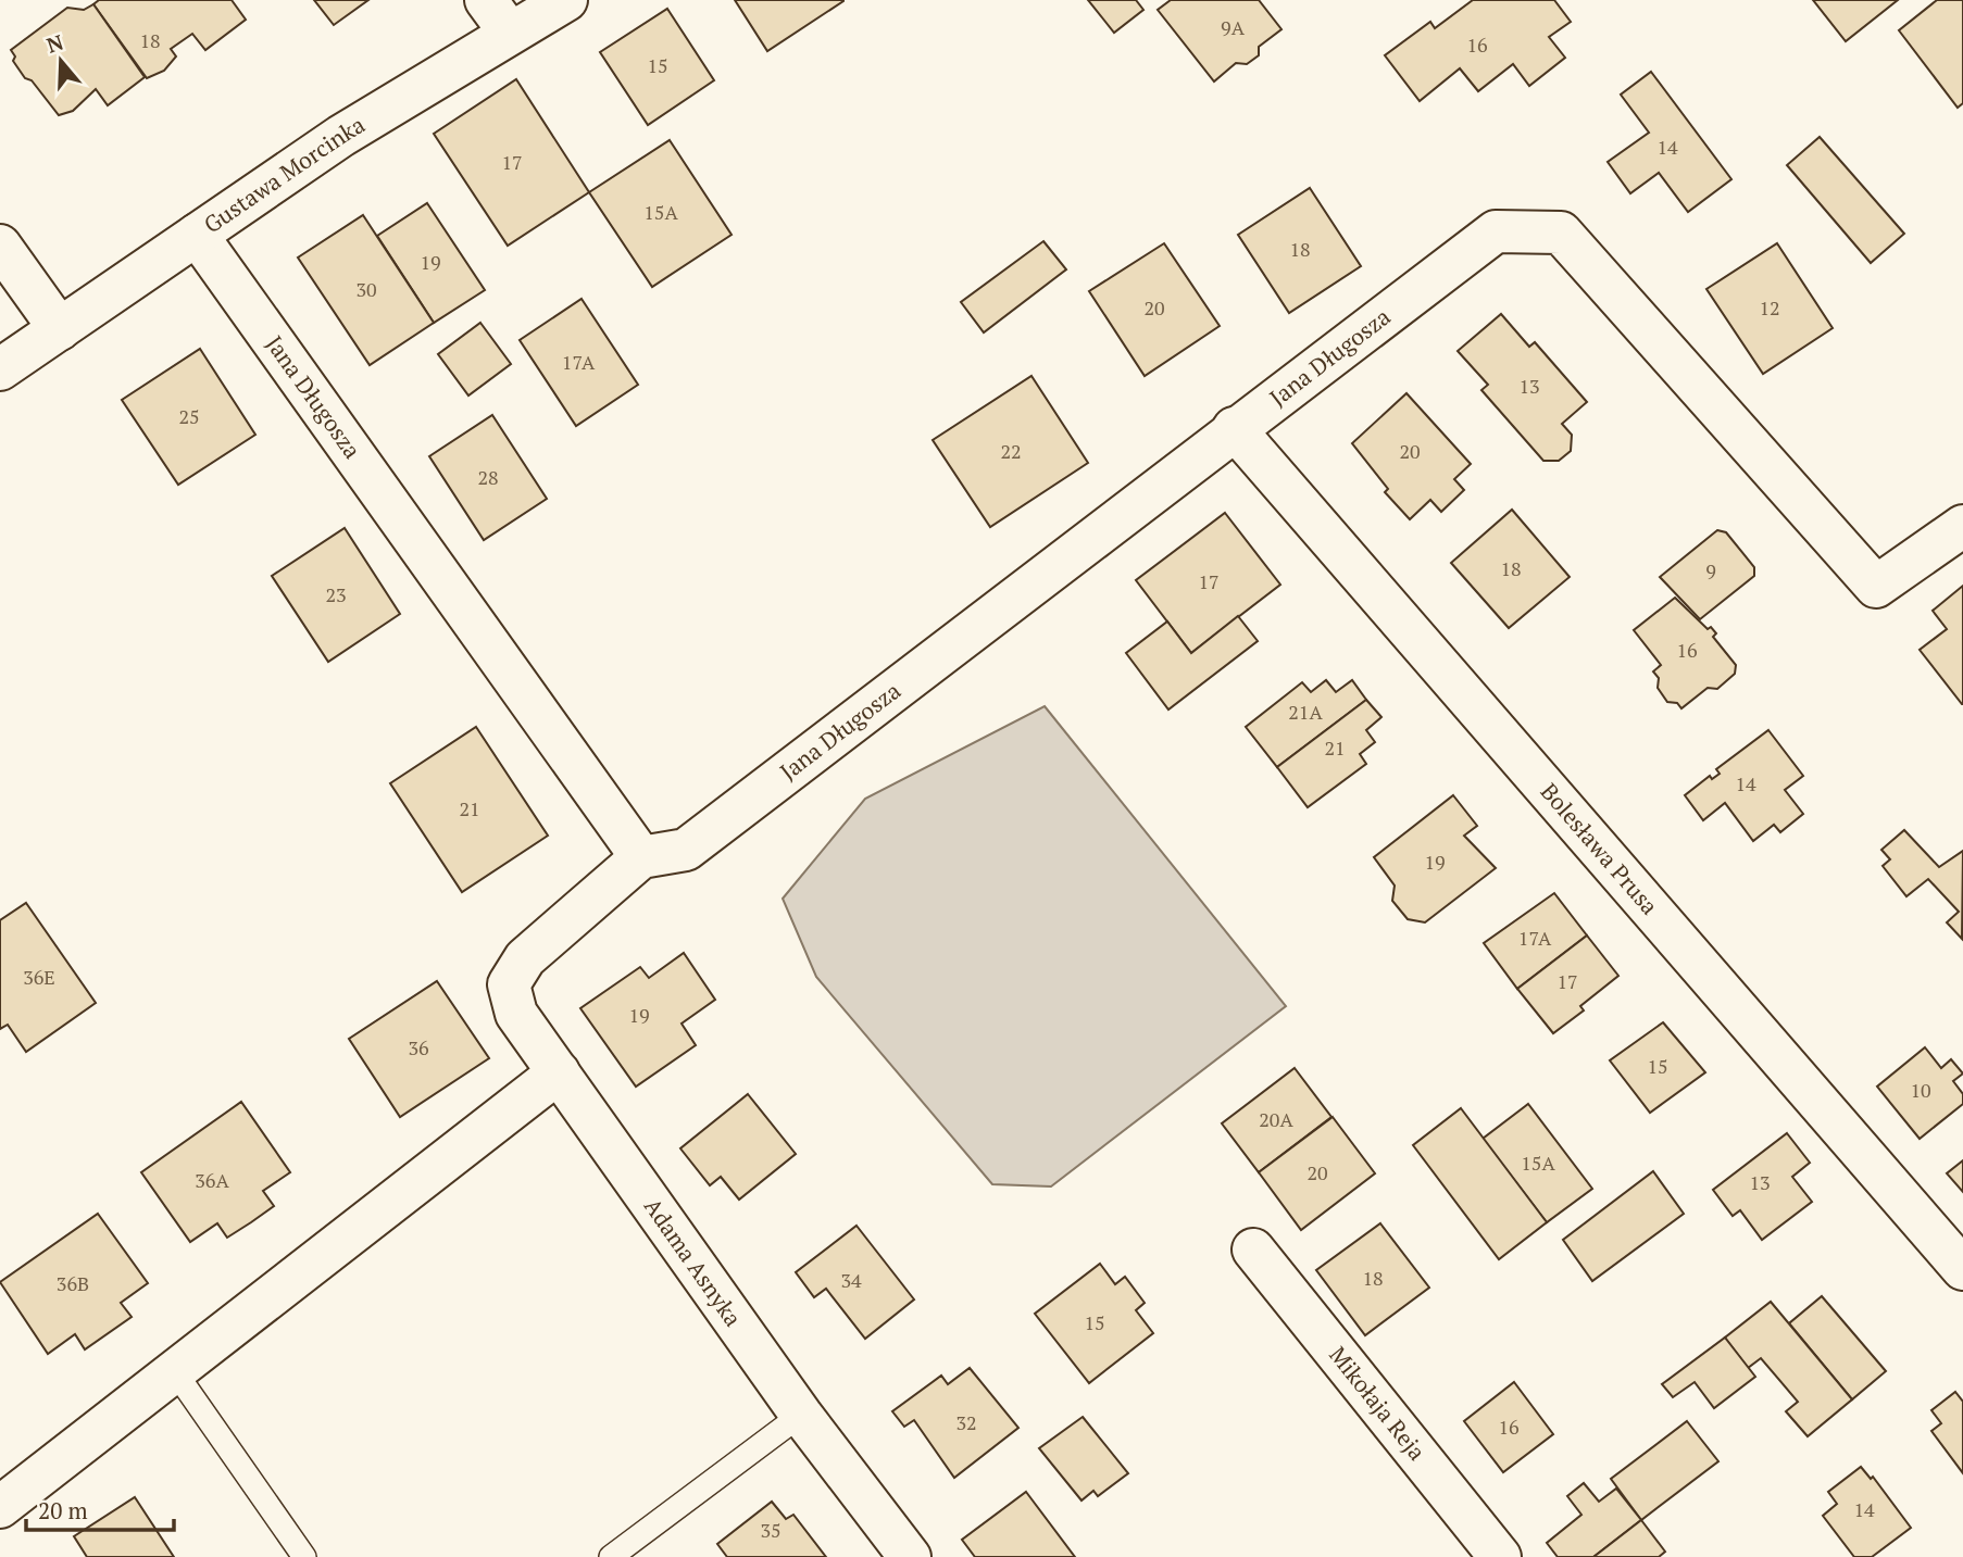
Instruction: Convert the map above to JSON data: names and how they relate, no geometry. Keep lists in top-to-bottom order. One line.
{"streets":{"street":["Gustawa Morcinka","Jana Długosza","Bolesława Prusa","Adama Asnyka","Mikołaja Reja"]},"crossings":[["Gustawa Morcinka","Jana Długosza"],["Jana Długosza","Bolesława Prusa"],["Jana Długosza","Adama Asnyka"]],"house_numbers":["9A","18","16","15","14","17","15A","18","19","30","20","12","17A","13","25","22","20","28","18","9","17","23","16","21A","21","14","21","19","17A","36E","17","19","36","15","10","20A","15A","20","36A","13","18","34","36B","15","32","16","14","35"],"scale_bar":"20 m","north":"top"}
